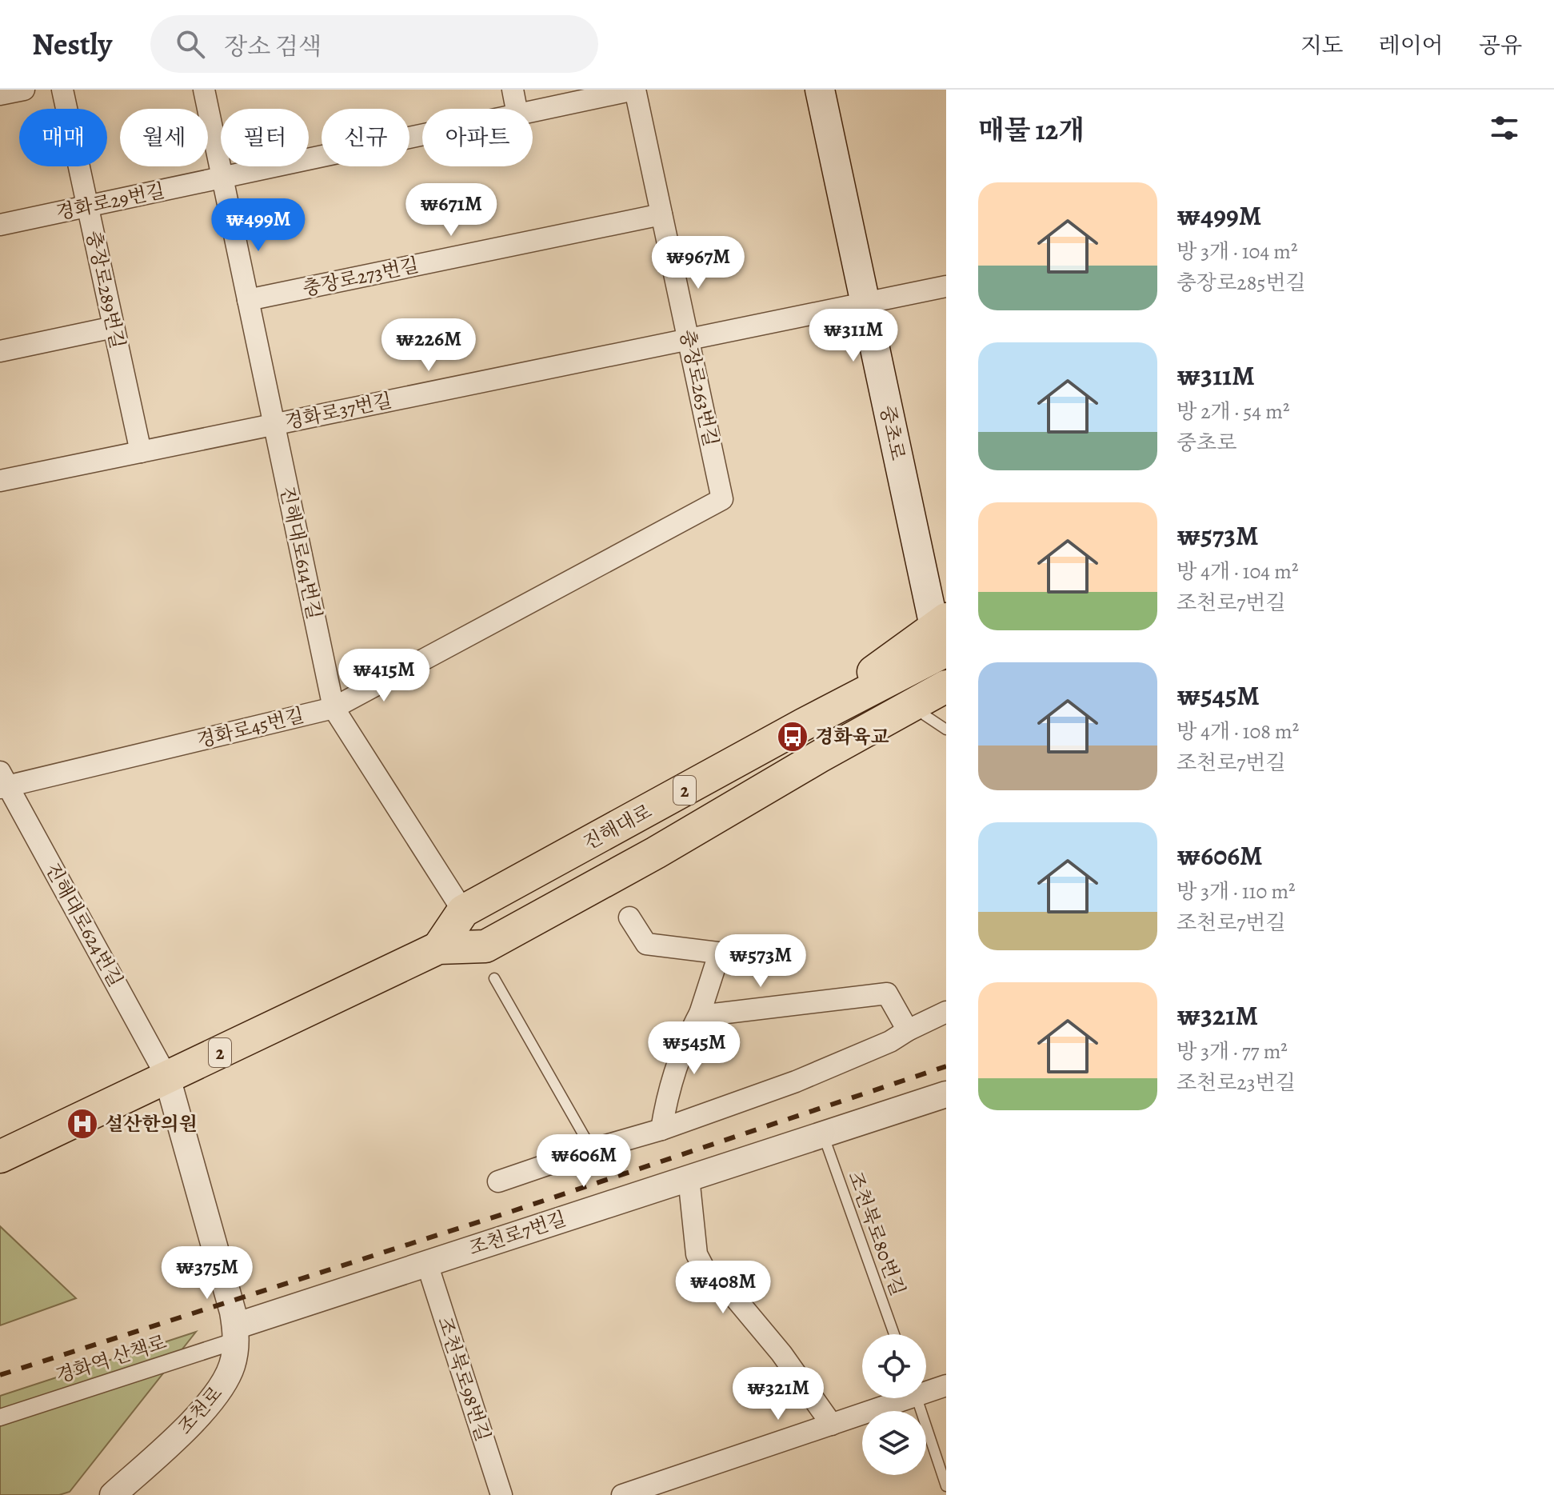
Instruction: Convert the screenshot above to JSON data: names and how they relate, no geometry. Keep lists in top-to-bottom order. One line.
{"streets":{"main road":["중초로","2","진해대로"],"street":["경화로29번길","충장로273번길","충장로289번길","충장로263번길","경화로37번길","진해대로614번길","경화로45번길","진해대로624번길","조천로7번길","경화역 산책로","조천북로98번길","조천로"],"lane":["조천북로80번길"]},"crossings":[["경화로29번길","충장로289번길"],["경화로29번길","충장로263번길"],["경화로29번길","진해대로614번길"],["충장로273번길","충장로263번길"],["충장로273번길","진해대로614번길"],["충장로289번길","경화로37번길"],["충장로263번길","경화로37번길"],["충장로263번길","경화로45번길"],["경화로37번길","중초로"],["경화로37번길","진해대로614번길"],["중초로","진해대로"],["진해대로614번길","경화로45번길"],["진해대로614번길","진해대로"],["경화로45번길","진해대로624번길"],["진해대로","진해대로624번길"],["진해대로","조천로"],["진해대로624번길","조천로"],["조천로7번길","조천북로80번길"],["조천로7번길","경화역 산책로"],["조천로7번길","조천북로98번길"],["조천로7번길","조천로"],["경화역 산책로","조천로"]],"places":{"bus stop":["경화육교"],"hospital":["설산한의원"]},"page":{"header":"Nestly","search":"장소 검색","nav":["지도","레이어","공유"],"heading":"매물 12개","chip":["매매","월세","필터","신규","아파트"],"list":[{"name":"₩499M","note":"방 3개 · 104 m² · 충장로285번길"},{"name":"₩311M","note":"방 2개 · 54 m² · 중초로"},{"name":"₩573M","note":"방 4개 · 104 m² · 조천로7번길"},{"name":"₩545M","note":"방 4개 · 108 m² · 조천로7번길"},{"name":"₩606M","note":"방 3개 · 110 m² · 조천로7번길"},{"name":"₩321M","note":"방 3개 · 77 m² · 조천로23번길"}],"price":["₩671M","₩499M","₩967M","₩311M","₩226M","₩415M","₩573M","₩545M","₩606M","₩375M","₩408M","₩321M"]}}
